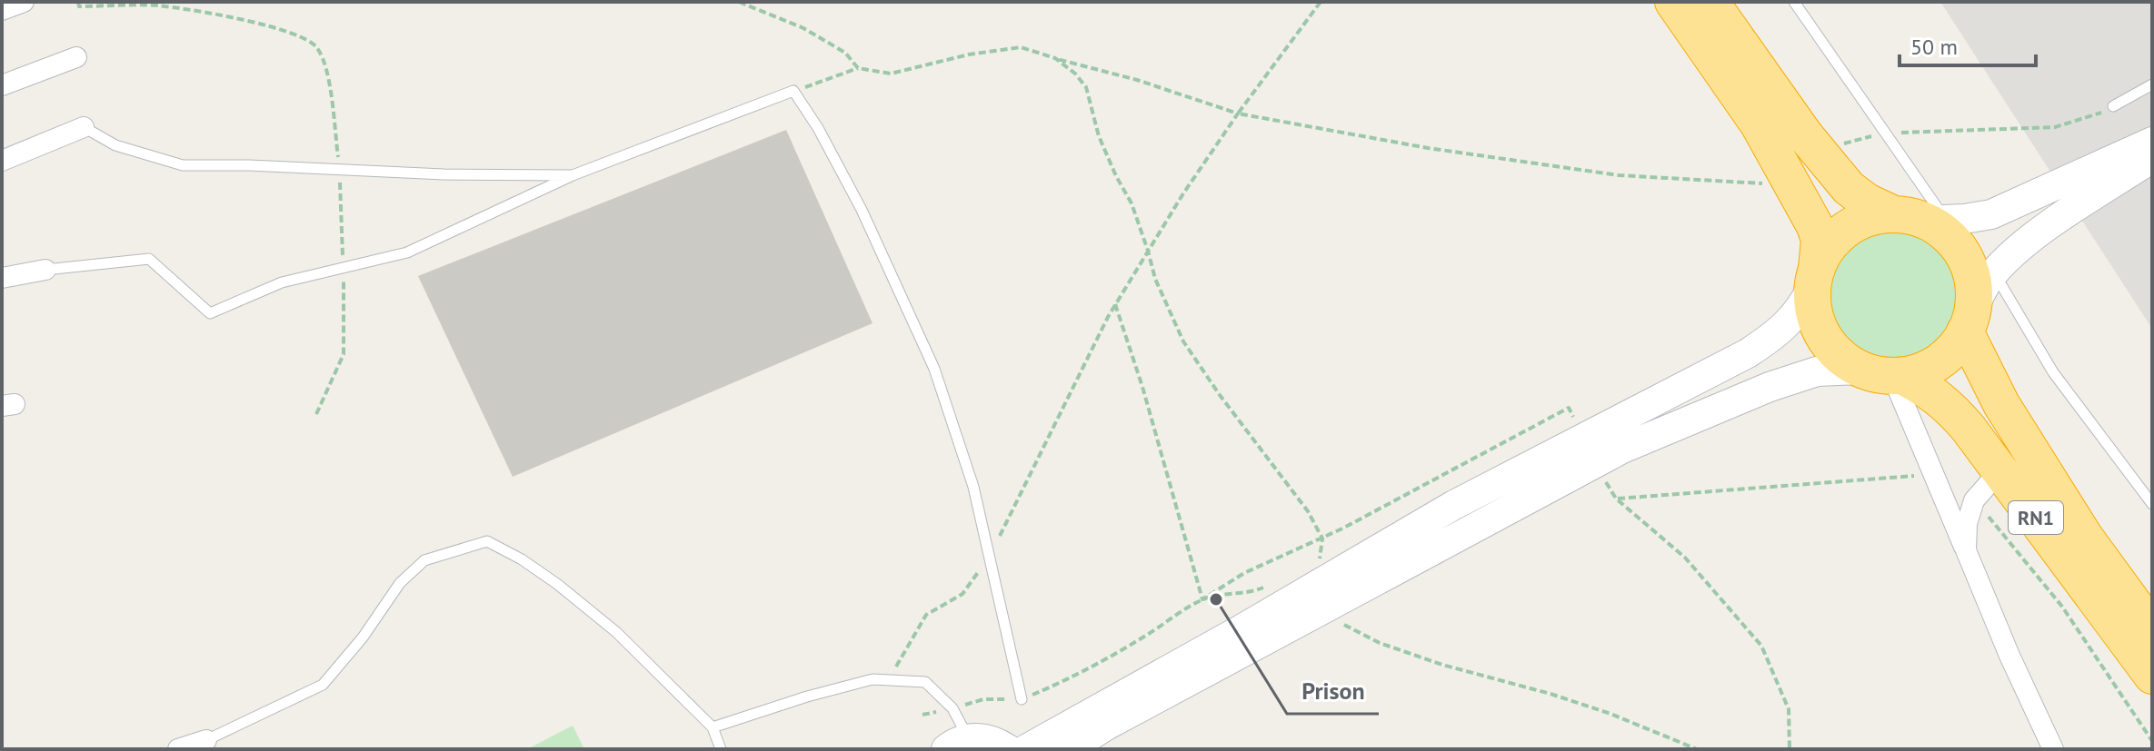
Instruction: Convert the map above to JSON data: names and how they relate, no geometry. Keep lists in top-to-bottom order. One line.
{"streets":{"highway":["RN1"]},"places":["Prison"],"scale_bar":"50 m"}
